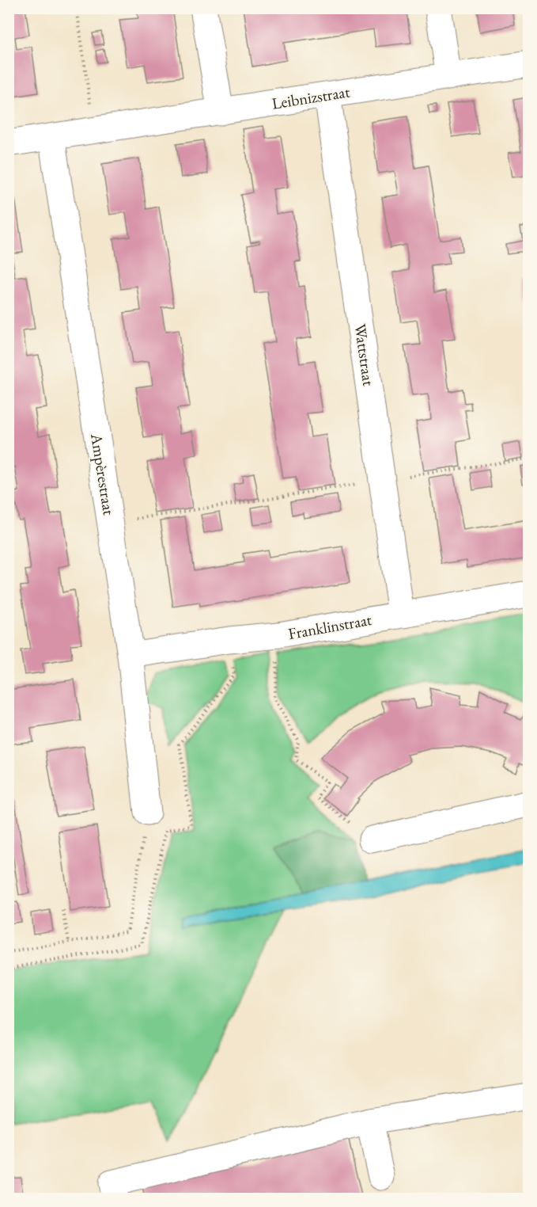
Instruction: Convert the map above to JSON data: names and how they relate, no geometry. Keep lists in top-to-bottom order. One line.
{"streets":{"street":["Leibnizstraat","Wattstraat","Ampèrestraat","Franklinstraat"]},"crossings":[["Leibnizstraat","Wattstraat"],["Leibnizstraat","Ampèrestraat"],["Wattstraat","Franklinstraat"],["Ampèrestraat","Franklinstraat"]]}
